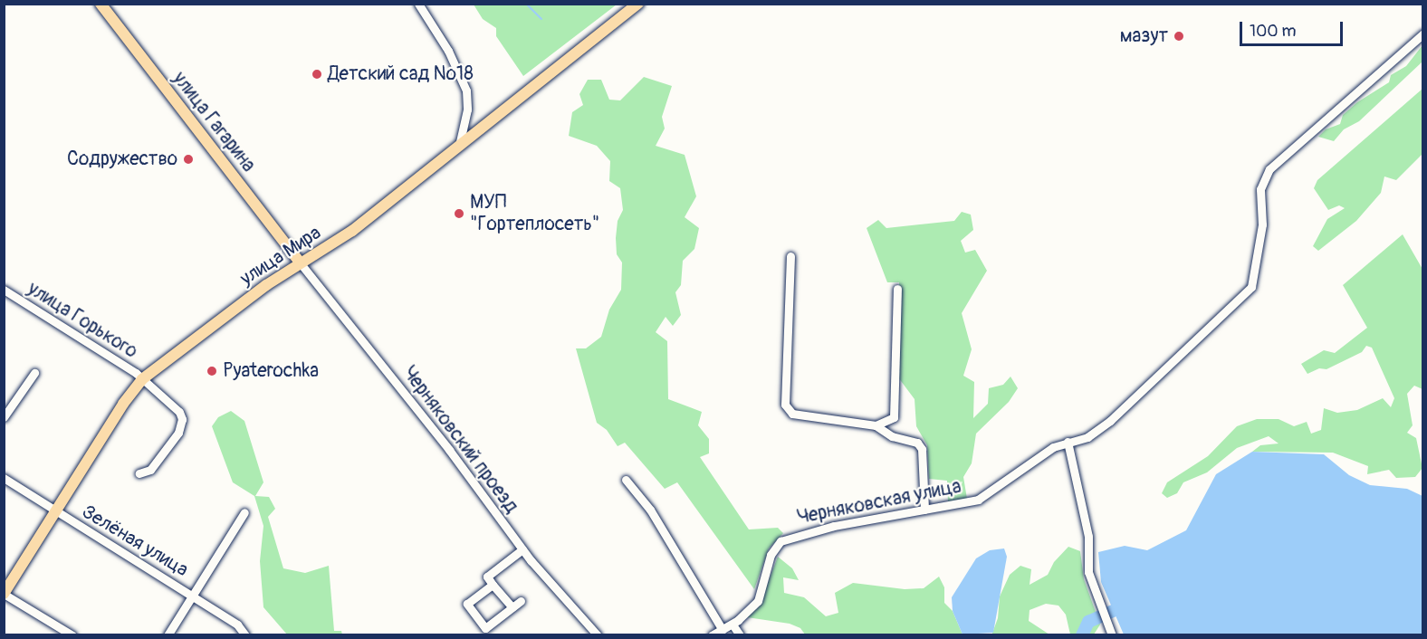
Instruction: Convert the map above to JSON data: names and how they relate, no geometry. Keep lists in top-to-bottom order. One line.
{"streets":{"main road":["улица Гагарина","улица Мира"],"street":["улица Горького","Черняковский проезд","Черняковская улица","Зелёная улица"]},"crossings":[["улица Гагарина","улица Мира"],["улица Гагарина","Черняковский проезд"],["улица Мира","улица Горького"],["улица Мира","Черняковский проезд"],["улица Мира","Зелёная улица"]],"places":["мазут","Детский сад №18","Содружество","МУП \"Гортеплосеть\"","Pyaterochka"],"scale_bar":"100 m"}
